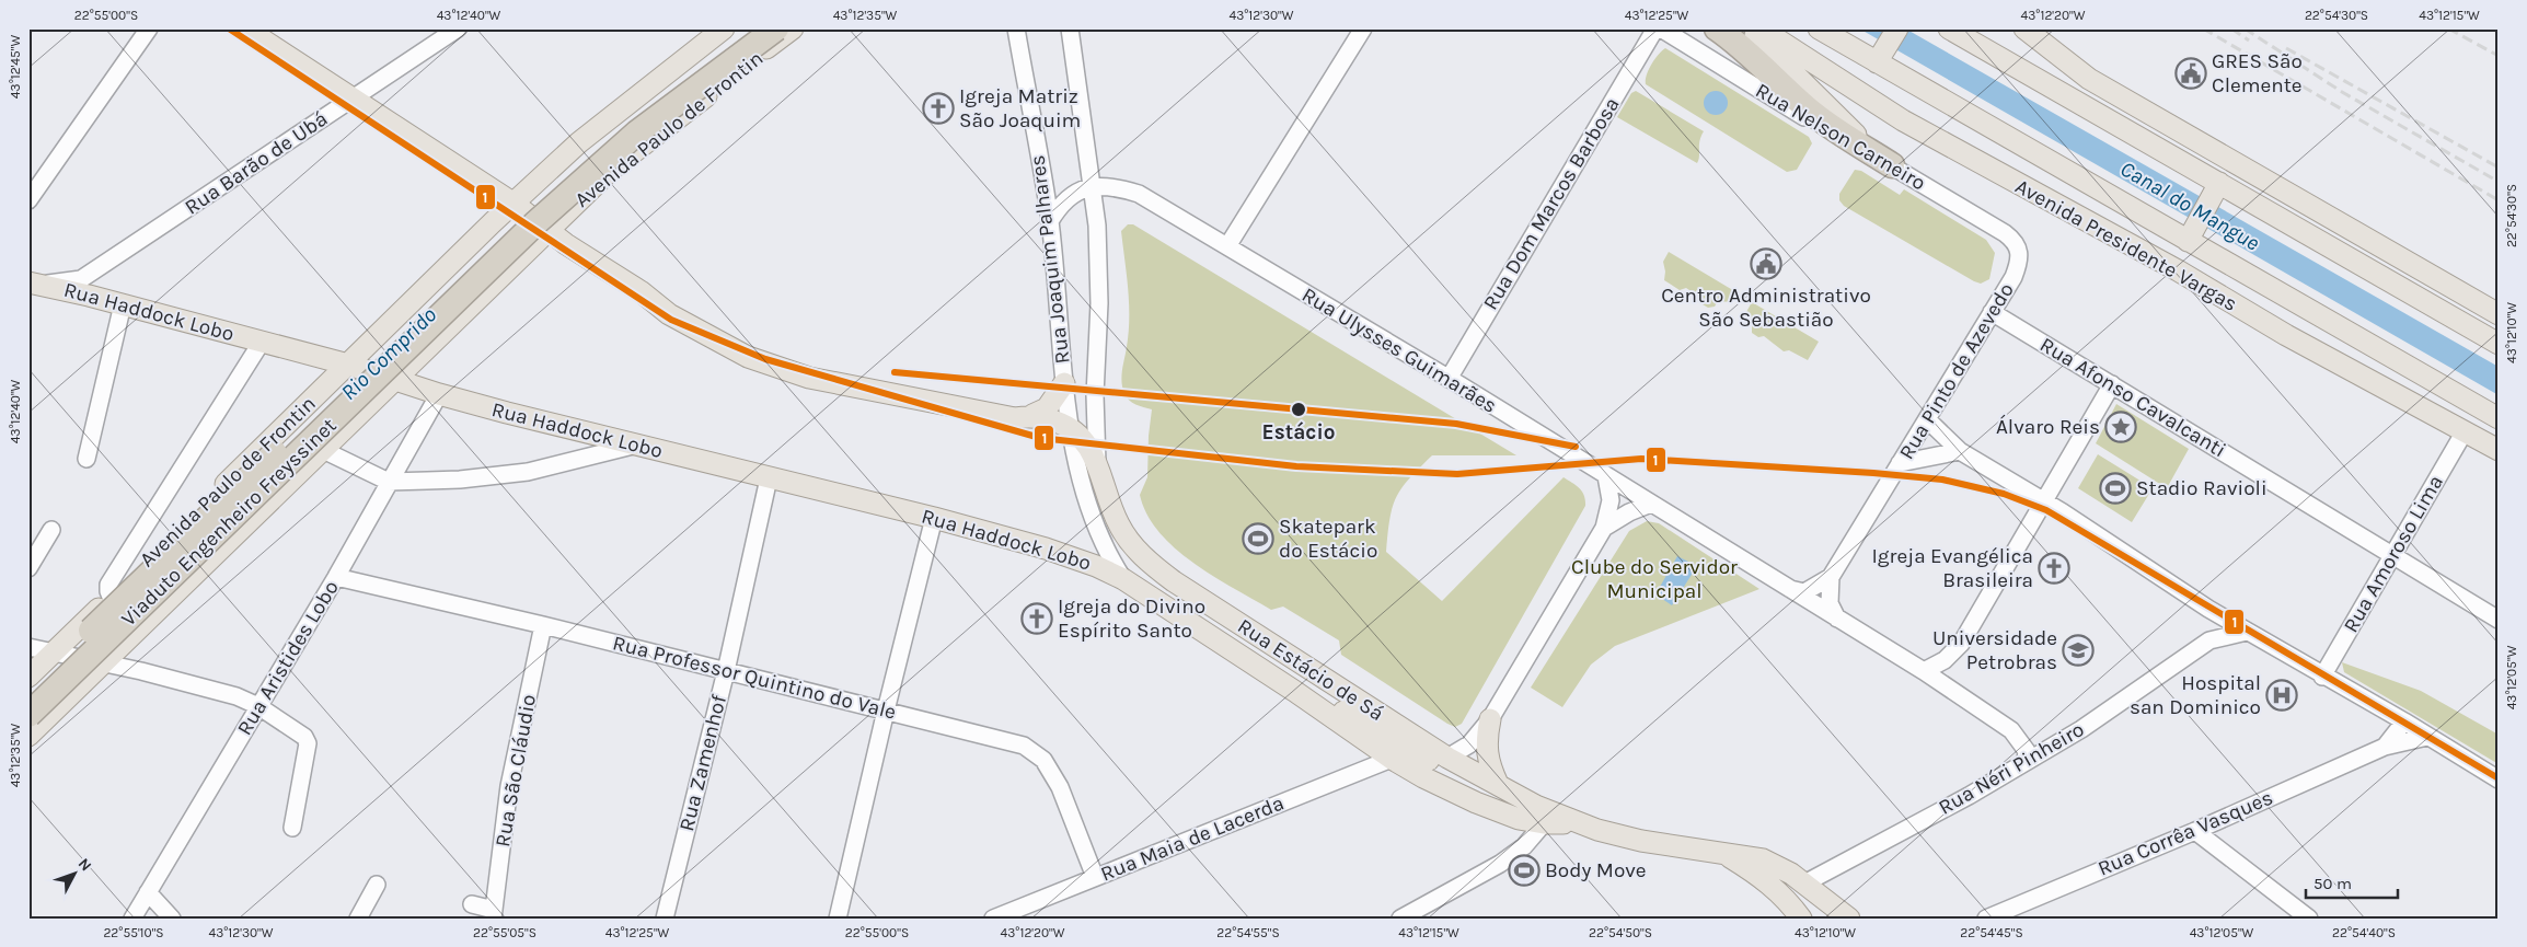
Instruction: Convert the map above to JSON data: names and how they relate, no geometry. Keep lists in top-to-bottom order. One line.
{"streets":{"highway":["Viaduto Engenheiro Freyssinet"],"main road":["Avenida Paulo de Frontin","Avenida Presidente Vargas","Rua Haddock Lobo","Rua Estácio de Sá"],"street":["Rua Nelson Carneiro","Rua Barão de Ubá","Rua Dom Marcos Barbosa","Rua Joaquim Palhares","Rua Ulysses Guimarães","Rua Pinto de Azevedo","Rua Afonso Cavalcanti","Rua Amoroso Lima","Rua Aristides Lobo","Rua Professor Quintino do Vale","Rua Zamenhof","Rua Néri Pinheiro","Rua São Cláudio","Rua Corrêa Vasques","Rua Maia de Lacerda"]},"crossings":[["Avenida Paulo de Frontin","Rua Haddock Lobo"],["Avenida Paulo de Frontin","Viaduto Engenheiro Freyssinet"],["Rua Nelson Carneiro","Rua Pinto de Azevedo"],["Rua Barão de Ubá","Rua Haddock Lobo"],["Rua Dom Marcos Barbosa","Rua Ulysses Guimarães"],["Avenida Presidente Vargas","Rua Amoroso Lima"],["Rua Joaquim Palhares","Rua Haddock Lobo"],["Rua Joaquim Palhares","Rua Ulysses Guimarães"],["Rua Joaquim Palhares","Rua Estácio de Sá"],["Rua Haddock Lobo","Rua Aristides Lobo"],["Rua Haddock Lobo","Rua Estácio de Sá"],["Rua Haddock Lobo","Rua Zamenhof"],["Rua Ulysses Guimarães","Rua Pinto de Azevedo"],["Rua Ulysses Guimarães","Rua Néri Pinheiro"],["Rua Pinto de Azevedo","Rua Afonso Cavalcanti"],["Rua Afonso Cavalcanti","Rua Amoroso Lima"],["Rua Aristides Lobo","Rua Professor Quintino do Vale"],["Rua Estácio de Sá","Rua Néri Pinheiro"],["Rua Estácio de Sá","Rua Maia de Lacerda"],["Rua Professor Quintino do Vale","Rua Zamenhof"],["Rua Professor Quintino do Vale","Rua São Cláudio"],["Rua Professor Quintino do Vale","Rua Maia de Lacerda"]],"water":["Canal do Mangue","Rio Comprido"],"parks":["Clube do Servidor Municipal"],"places":{"public building":["GRES São Clemente","Centro Administrativo São Sebastião"],"church":["Igreja Matriz São Joaquim","Igreja Evangélica Brasileira","Igreja do Divino Espírito Santo"],"other":["Estácio"],"place":["Álvaro Reis"],"sports":["Stadio Ravioli","Skatepark do Estácio","Body Move"],"school or university":["Universidade Petrobras"],"hospital":["Hospital san Dominico"]},"lines":["transit line 1"],"scale_bar":"50 m","north":"top right","coordinates":["22°55'00\"S","43°12'40\"W","43°12'35\"W","43°12'30\"W","43°12'25\"W","43°12'20\"W","22°54'30\"S","43°12'15\"W","43°12'45\"W","43°12'10\"W","43°12'05\"W","22°55'10\"S","22°55'05\"S","22°54'55\"S","22°54'50\"S","22°54'45\"S","22°54'40\"S"]}
